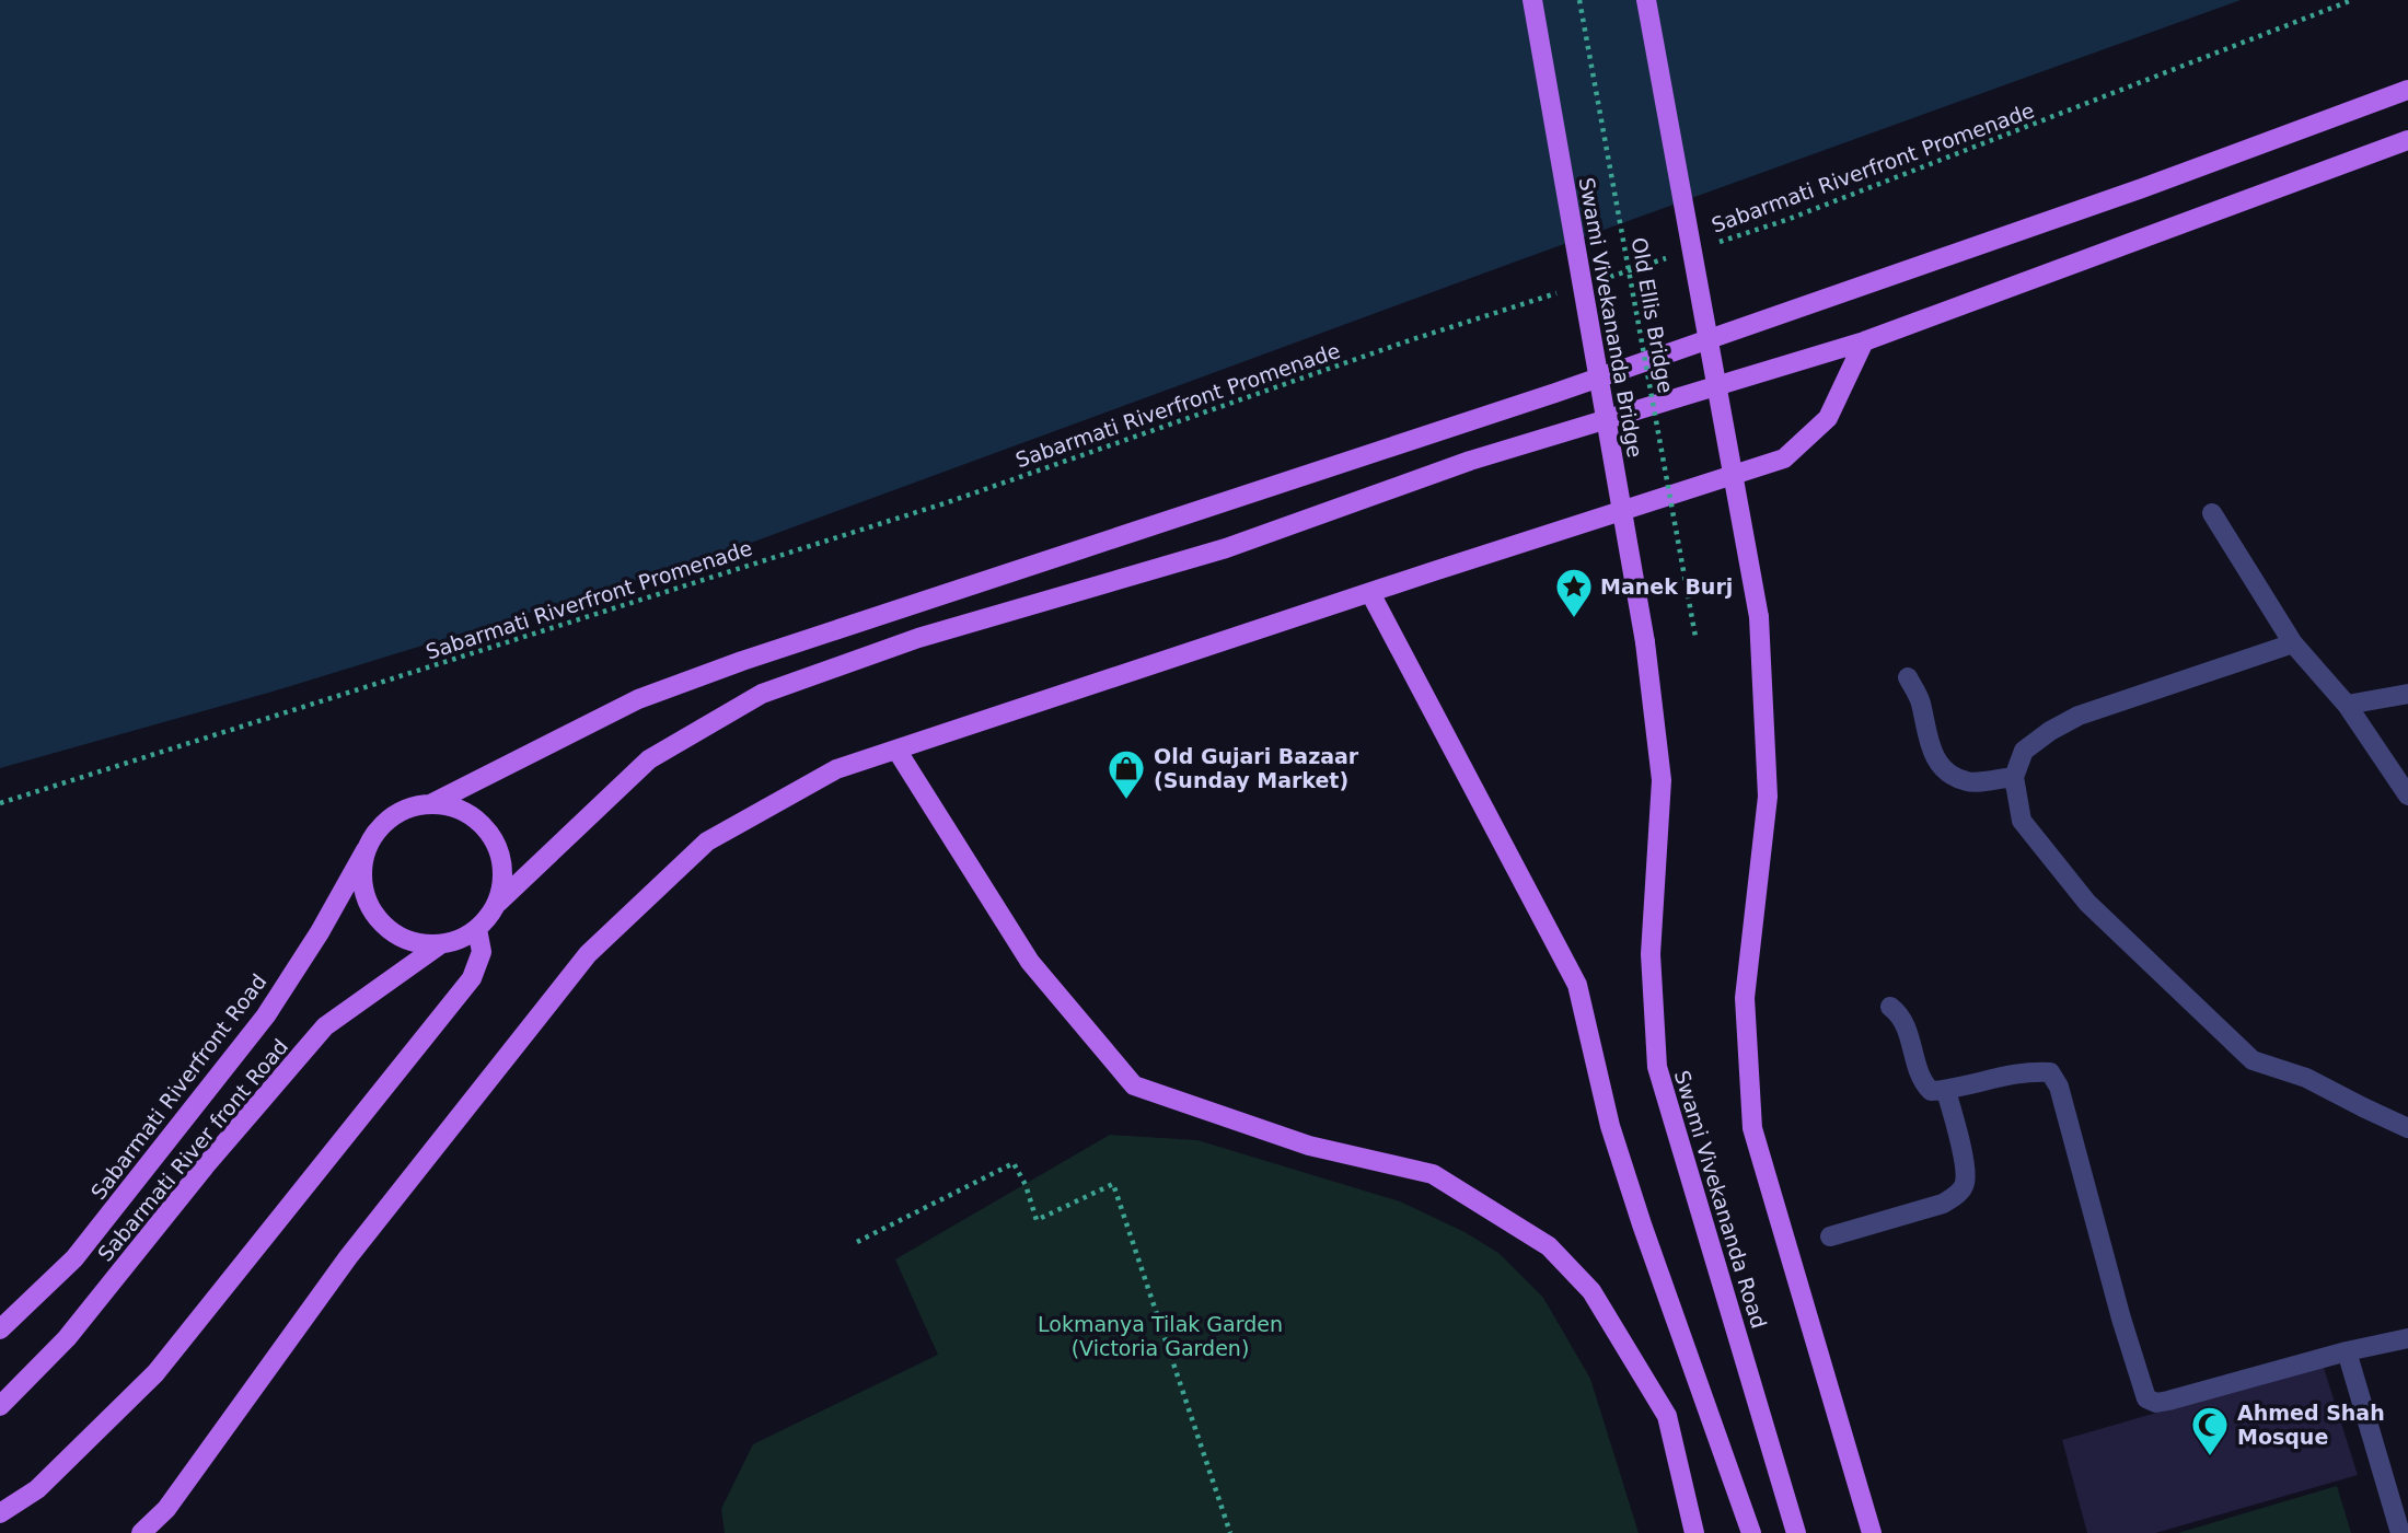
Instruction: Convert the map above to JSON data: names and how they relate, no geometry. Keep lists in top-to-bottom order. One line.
{"streets":{"main road":["Swami Vivekananda Bridge","Sabarmati Riverfront Road","Sabarmati River front Road","Swami Vivekananda Road"],"path":["Sabarmati Riverfront Promenade","Old Ellis Bridge"]},"crossings":[["Swami Vivekananda Bridge","Swami Vivekananda Road"],["Sabarmati Riverfront Road","Sabarmati River front Road"]],"parks":["Lokmanya Tilak Garden (Victoria Garden)"],"places":{"place":["Manek Burj"],"shop":["Old Gujari Bazaar (Sunday Market)"],"mosque":["Ahmed Shah Mosque"]}}
